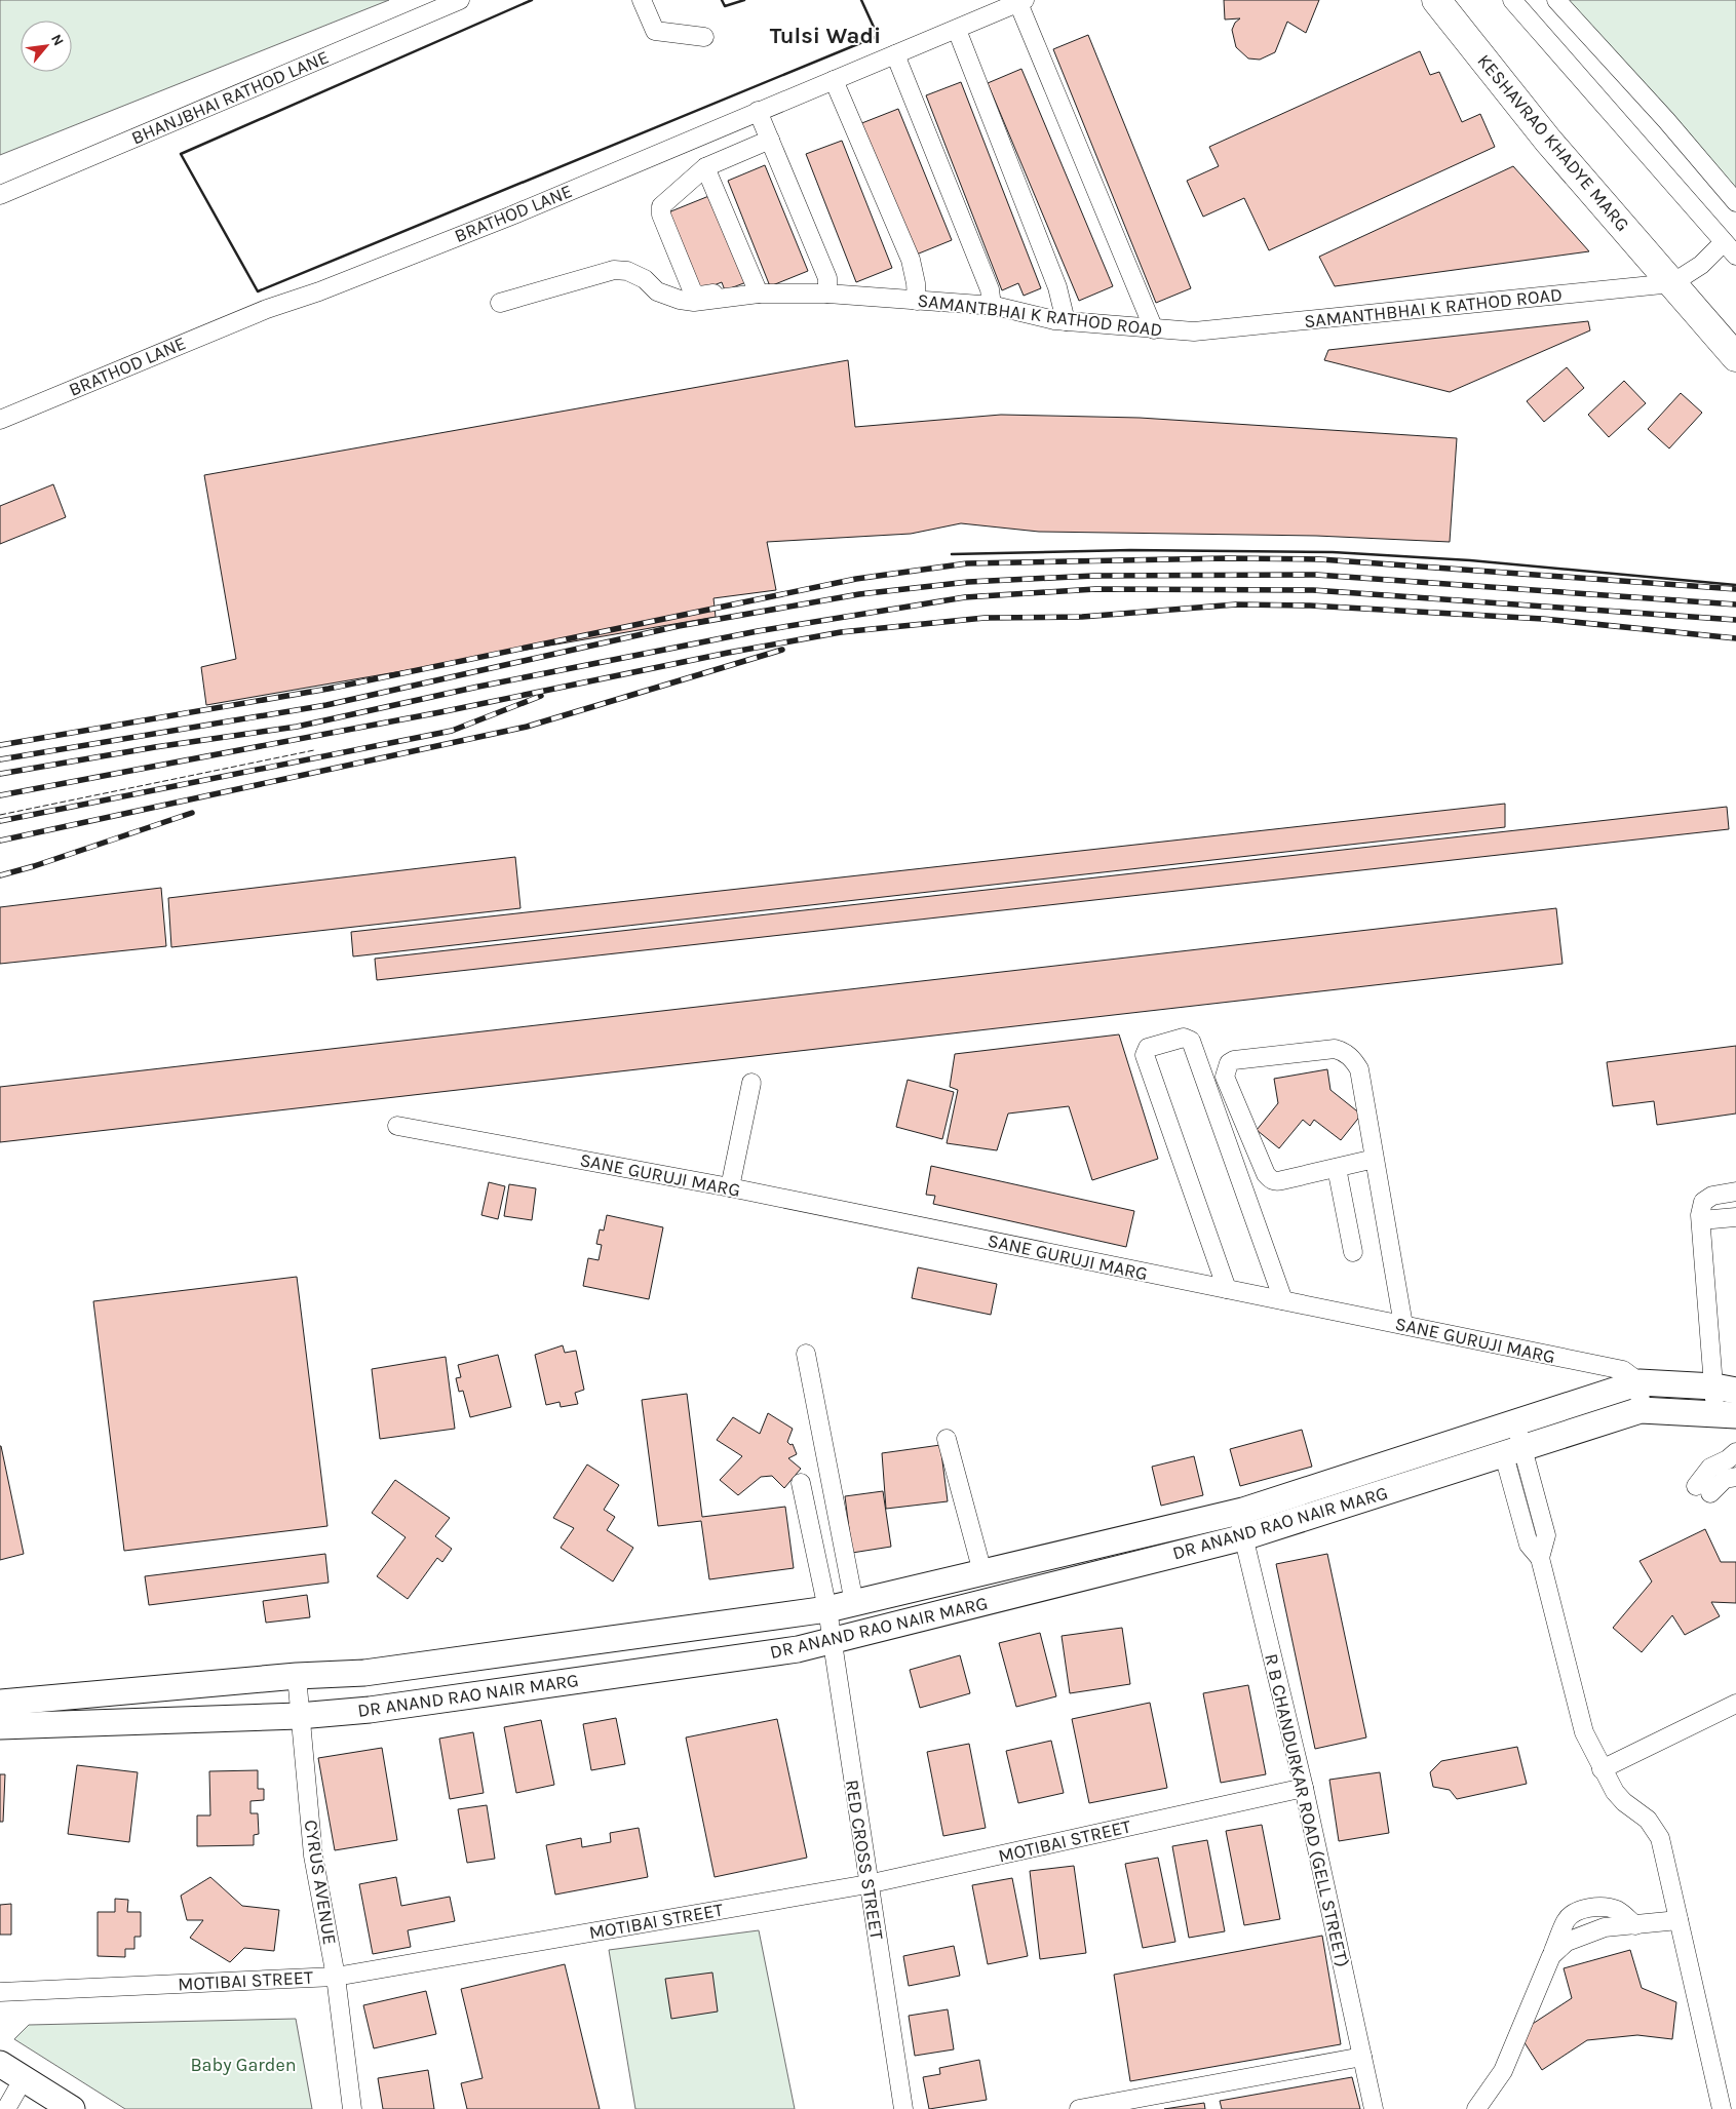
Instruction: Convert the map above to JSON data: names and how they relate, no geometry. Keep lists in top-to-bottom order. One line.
{"streets":{"main road":["KESHAVRAO KHADYE MARG","SANE GURUJI MARG","DR ANAND RAO NAIR MARG"],"street":["BHANJBHAI RATHOD LANE","BRATHOD LANE","SAMANTHBHAI K RATHOD ROAD","SAMANTBHAI K RATHOD ROAD","R B CHANDURKAR ROAD (GELL STREET)","MOTIBAI STREET","RED CROSS STREET","CYRUS AVENUE"]},"crossings":[["KESHAVRAO KHADYE MARG","SAMANTHBHAI K RATHOD ROAD"],["SAMANTHBHAI K RATHOD ROAD","SAMANTBHAI K RATHOD ROAD"],["SANE GURUJI MARG","DR ANAND RAO NAIR MARG"],["DR ANAND RAO NAIR MARG","R B CHANDURKAR ROAD (GELL STREET)"],["DR ANAND RAO NAIR MARG","RED CROSS STREET"],["DR ANAND RAO NAIR MARG","CYRUS AVENUE"],["R B CHANDURKAR ROAD (GELL STREET)","MOTIBAI STREET"],["MOTIBAI STREET","RED CROSS STREET"],["MOTIBAI STREET","CYRUS AVENUE"]],"districts":["Tulsi Wadi"],"parks":["Baby Garden"],"north":"top right"}
